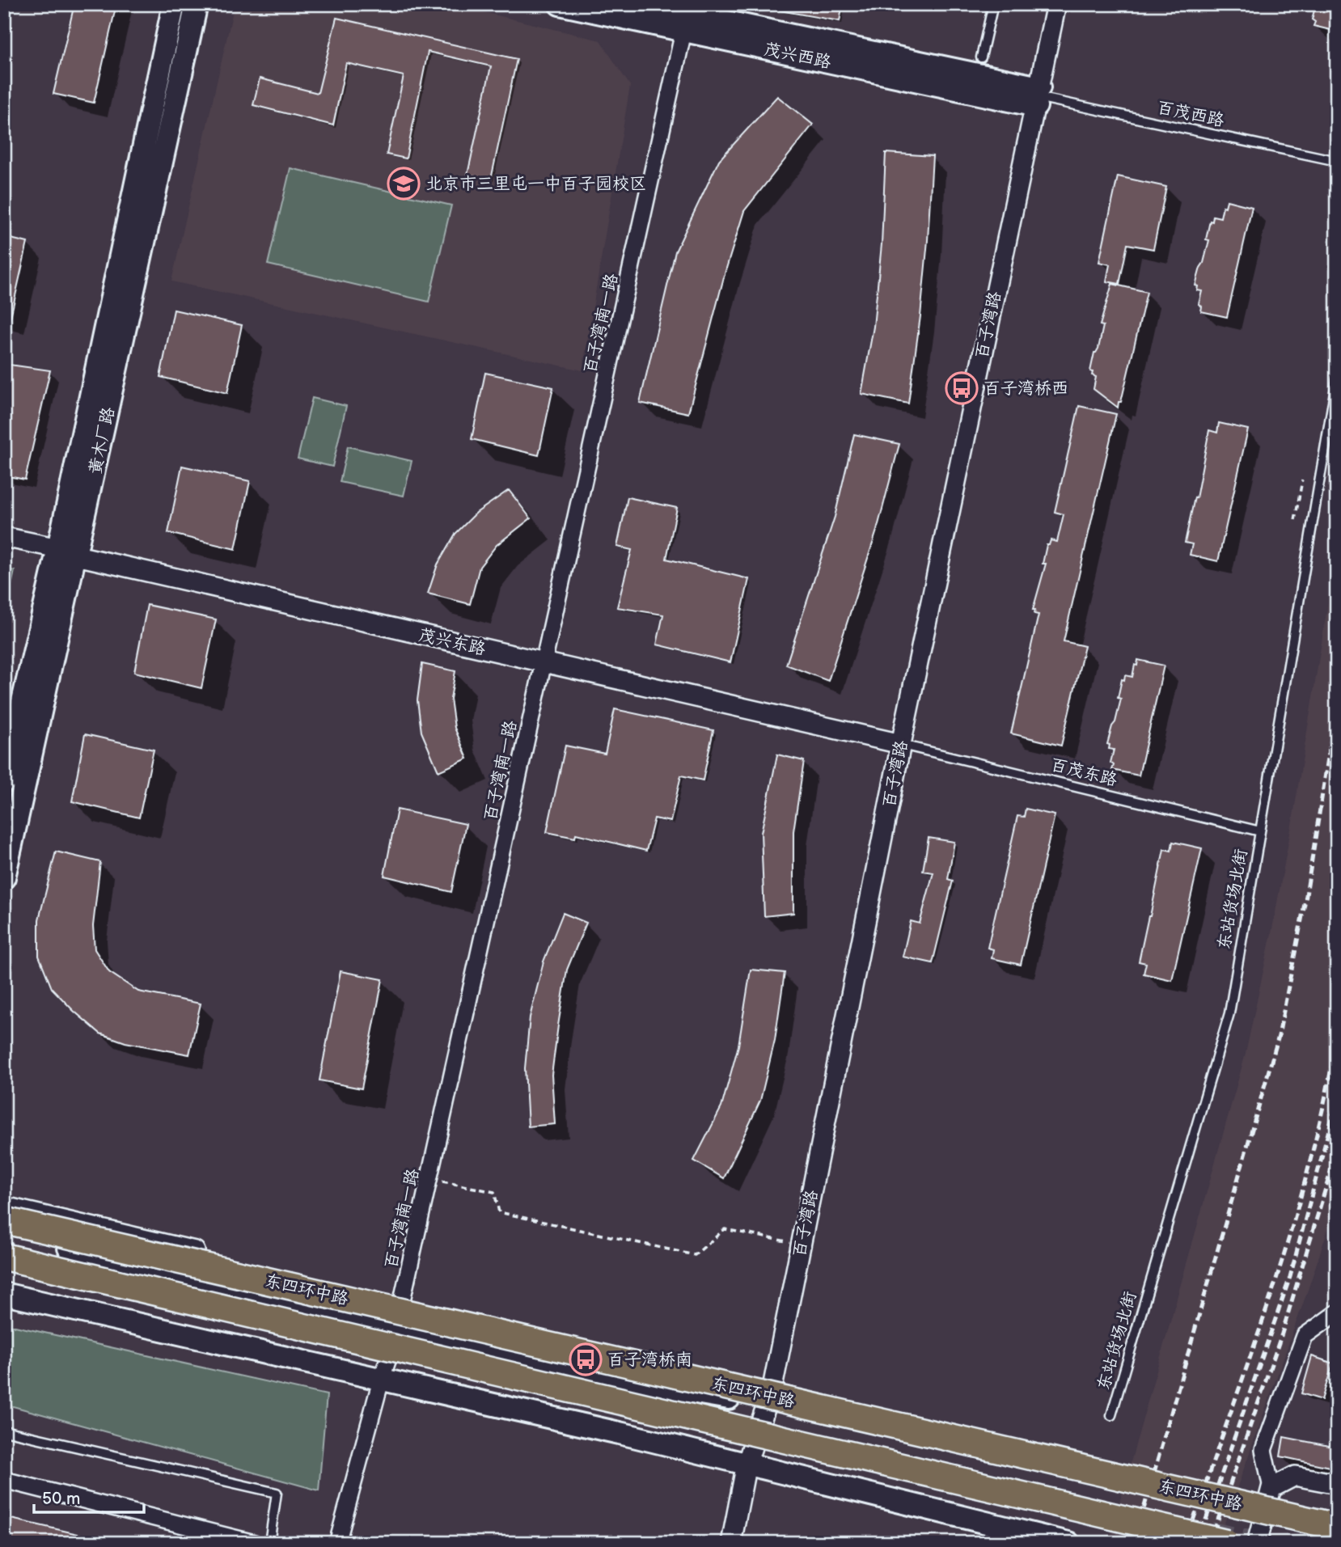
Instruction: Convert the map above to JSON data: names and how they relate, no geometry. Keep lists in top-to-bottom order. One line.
{"streets":{"highway":["东四环中路"],"main road":["茂兴西路","黄木厂路"],"street":["百子湾南一路","百子湾路","茂兴东路"],"lane":["百茂西路","百茂东路","东站货场北街"]},"crossings":[["茂兴西路","百茂西路"],["茂兴西路","百子湾南一路"],["茂兴西路","百子湾路"],["百茂西路","百子湾路"],["百子湾南一路","茂兴东路"],["百子湾南一路","东四环中路"],["百子湾路","茂兴东路"],["百子湾路","百茂东路"],["百子湾路","东四环中路"],["黄木厂路","茂兴东路"],["茂兴东路","百茂东路"],["百茂东路","东站货场北街"]],"places":{"school or university":["北京市三里屯一中百子园校区"],"bus stop":["百子湾桥西","百子湾桥南"]},"scale_bar":"50 m"}
